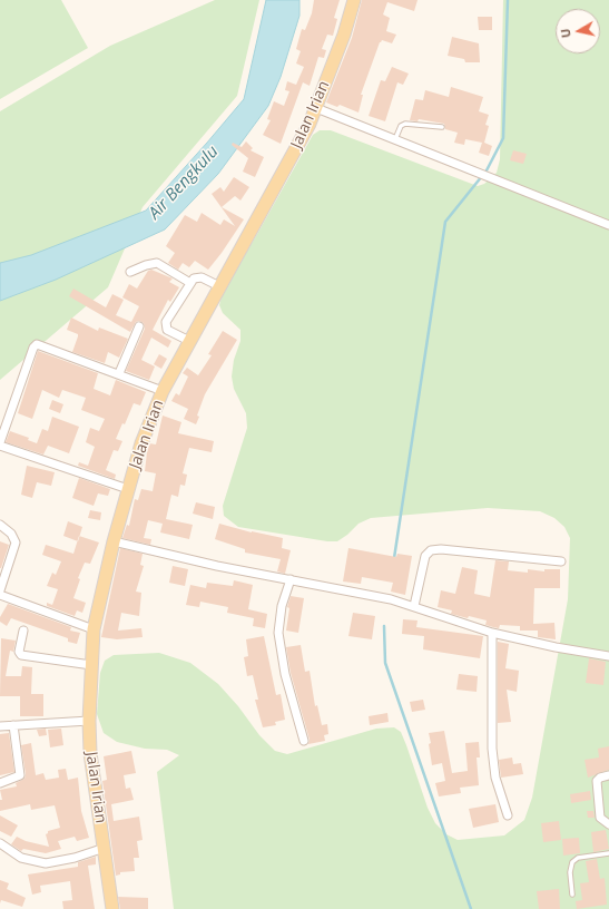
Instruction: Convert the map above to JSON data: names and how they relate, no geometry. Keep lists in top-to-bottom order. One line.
{"streets":{"main road":["Jalan Irian"]},"water":["Air Bengkulu"],"north":"left"}
